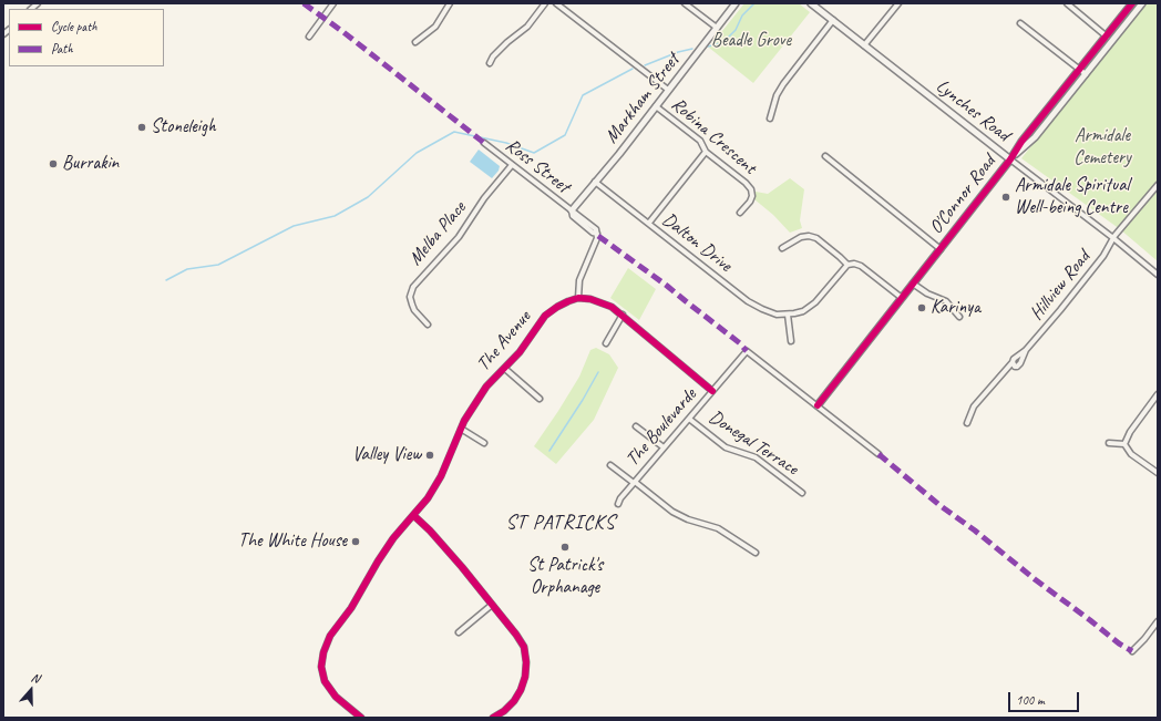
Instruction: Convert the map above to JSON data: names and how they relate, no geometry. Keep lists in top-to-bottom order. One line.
{"streets":{"street":["Markham Street","Lynches Road","Robina Crescent","Ross Street","O'Connor Road","Melba Place","Dalton Drive","Hillview Road","The Avenue","The Boulevarde","Donegal Terrace"]},"crossings":[["Markham Street","Robina Crescent"],["Markham Street","Ross Street"],["Markham Street","Dalton Drive"],["Lynches Road","O'Connor Road"],["Lynches Road","Hillview Road"],["Ross Street","Melba Place"],["Ross Street","The Avenue"],["O'Connor Road","The Boulevarde"],["The Avenue","The Boulevarde"],["The Boulevarde","Donegal Terrace"]],"districts":["ST PATRICKS"],"parks":["Beadle Grove","Armidale Cemetery"],"places":["Stoneleigh","Burrakin","Armidale Spiritual Well-being Centre","Karinya","Valley View","The White House","St Patrick's Orphanage"],"legend":["Cycle path","Path"],"scale_bar":"100 m","north":"top"}
